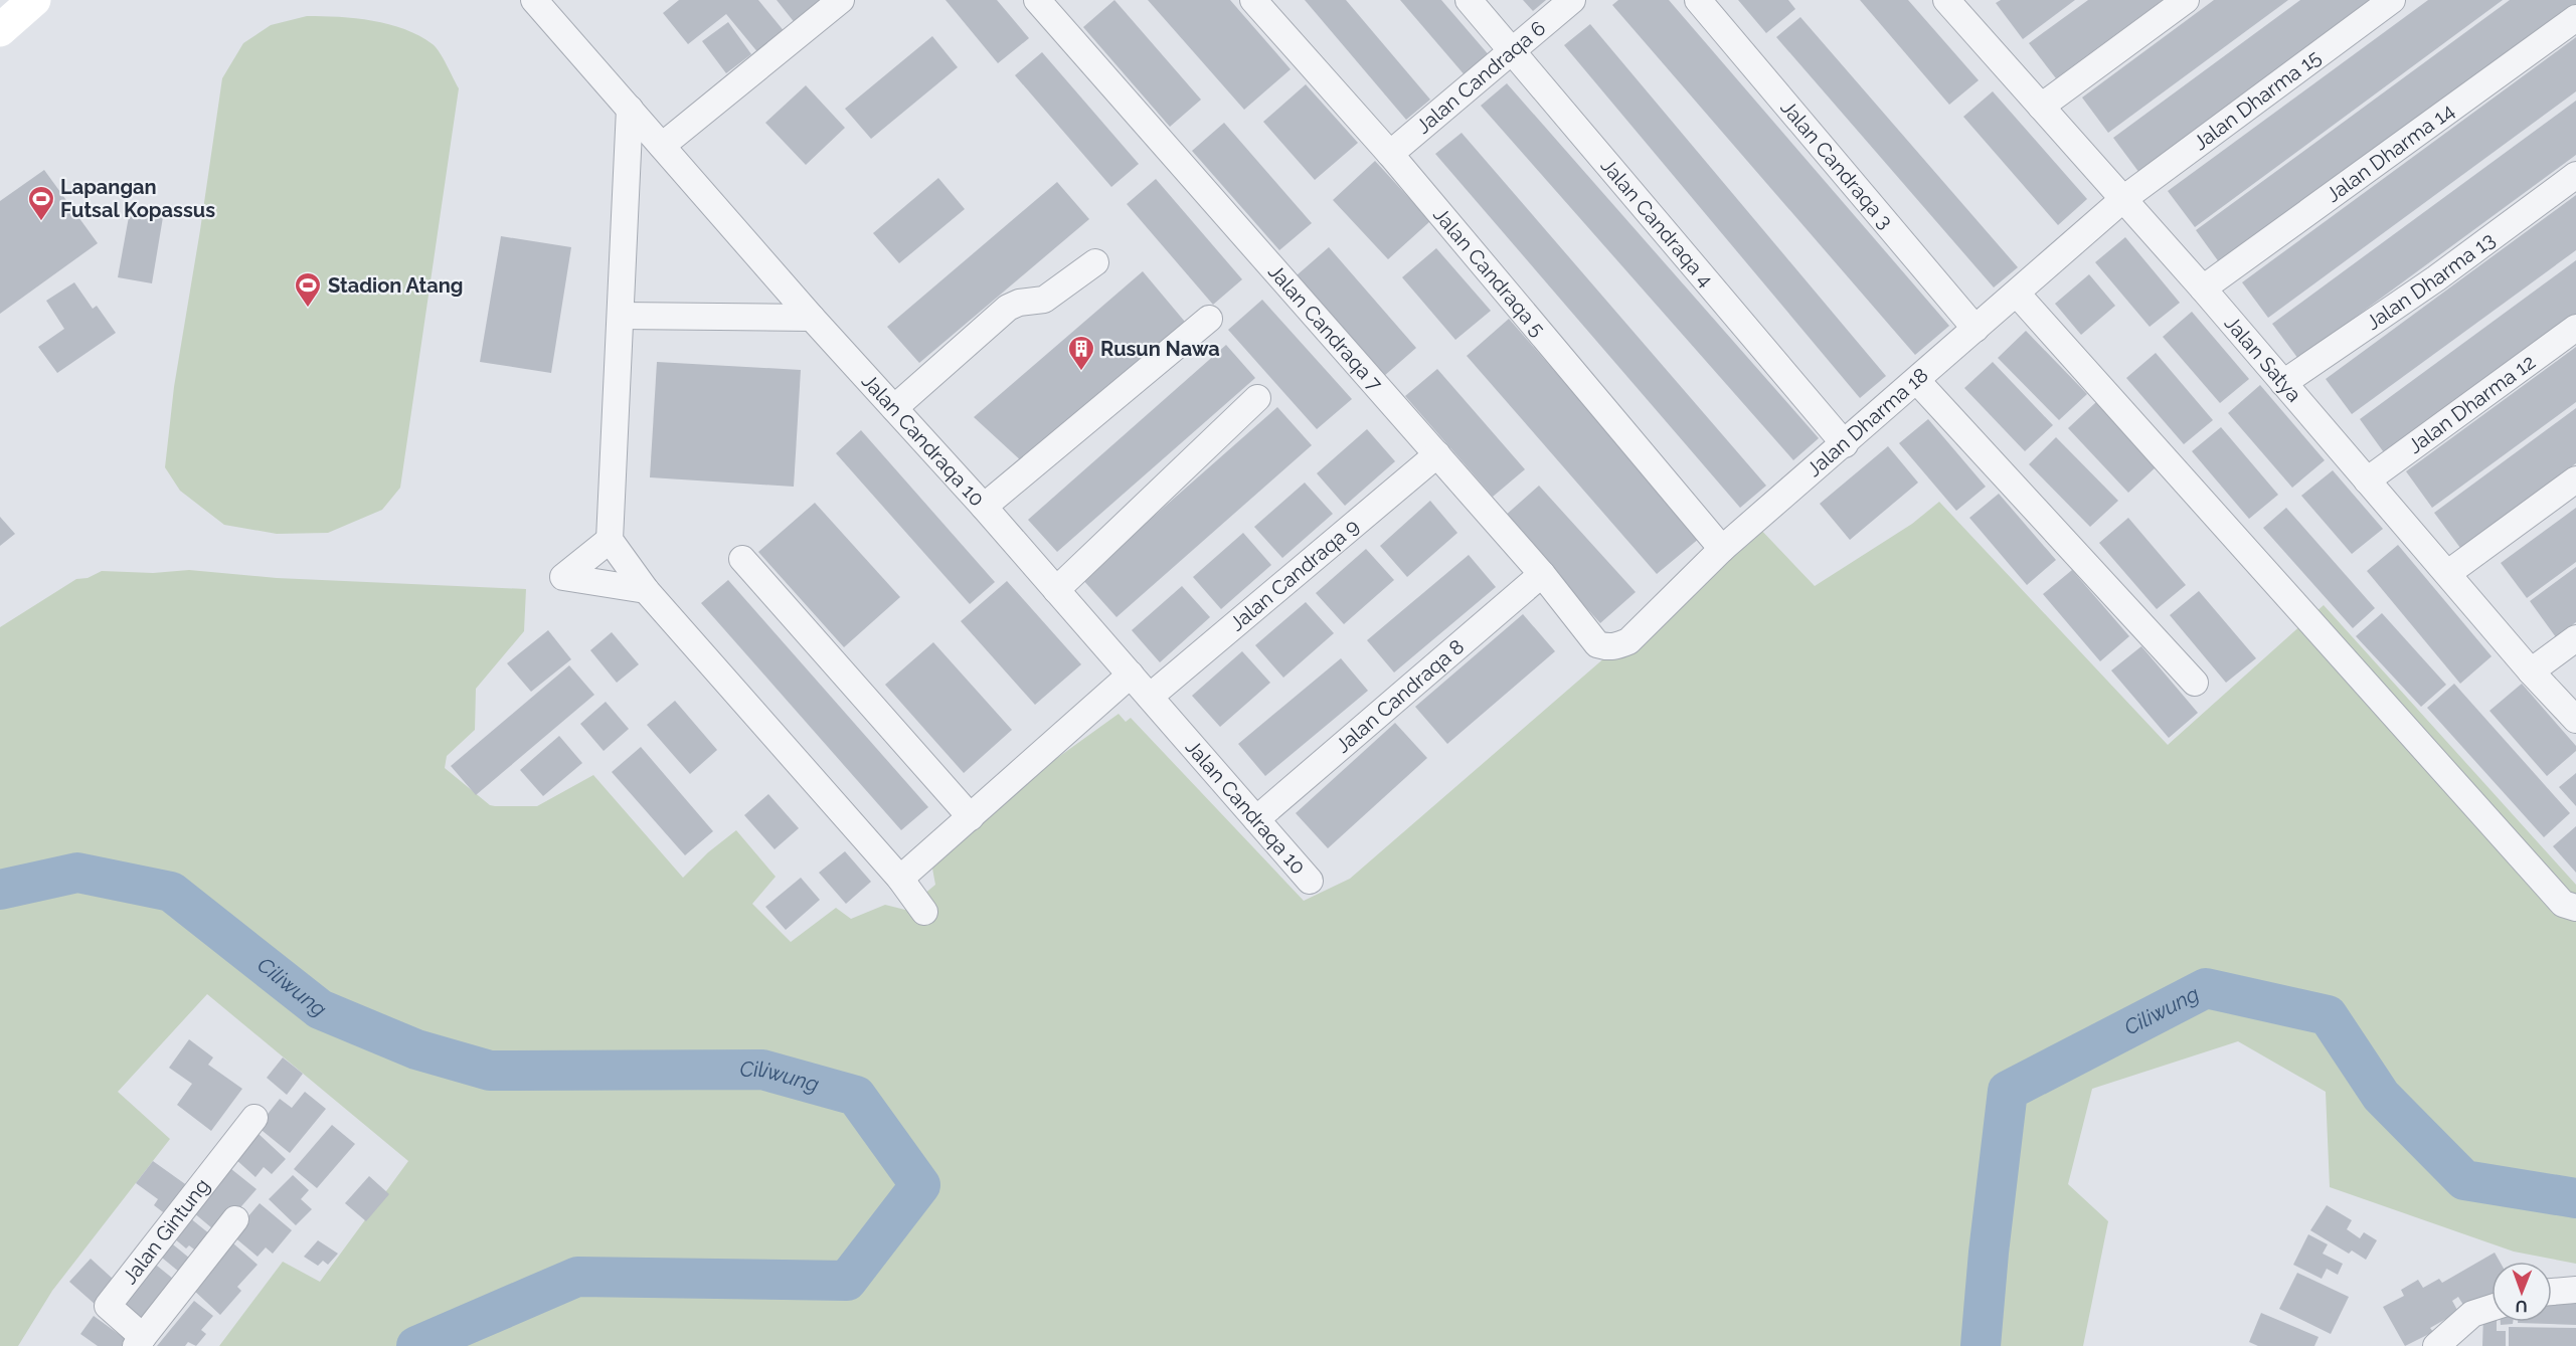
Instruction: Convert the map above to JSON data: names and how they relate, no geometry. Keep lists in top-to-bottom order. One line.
{"streets":{"street":["Jalan Candraqa 6","Jalan Dharma 15","Jalan Dharma 14","Jalan Candraqa 3","Jalan Candraqa 4","Jalan Candraqa 5","Jalan Dharma 13","Jalan Candraqa 7","Jalan Satya","Jalan Dharma 12","Jalan Dharma 18","Jalan Candraqa 10","Jalan Candraqa 9","Jalan Candraqa 8","Jalan Gintung"]},"crossings":[["Jalan Candraqa 6","Jalan Candraqa 4"],["Jalan Candraqa 6","Jalan Candraqa 5"],["Jalan Dharma 15","Jalan Satya"],["Jalan Dharma 15","Jalan Dharma 18"],["Jalan Dharma 14","Jalan Satya"],["Jalan Candraqa 3","Jalan Dharma 18"],["Jalan Candraqa 4","Jalan Dharma 18"],["Jalan Candraqa 5","Jalan Dharma 18"],["Jalan Dharma 13","Jalan Satya"],["Jalan Candraqa 7","Jalan Dharma 18"],["Jalan Candraqa 7","Jalan Candraqa 9"],["Jalan Candraqa 7","Jalan Candraqa 8"],["Jalan Satya","Jalan Dharma 12"],["Jalan Satya","Jalan Dharma 18"],["Jalan Candraqa 10","Jalan Candraqa 9"],["Jalan Candraqa 10","Jalan Candraqa 8"]],"water":["Ciliwung"],"places":{"sports":["Lapangan Futsal Kopassus","Stadion Atang"],"building":["Rusun Nawa"]},"north":"bottom"}
